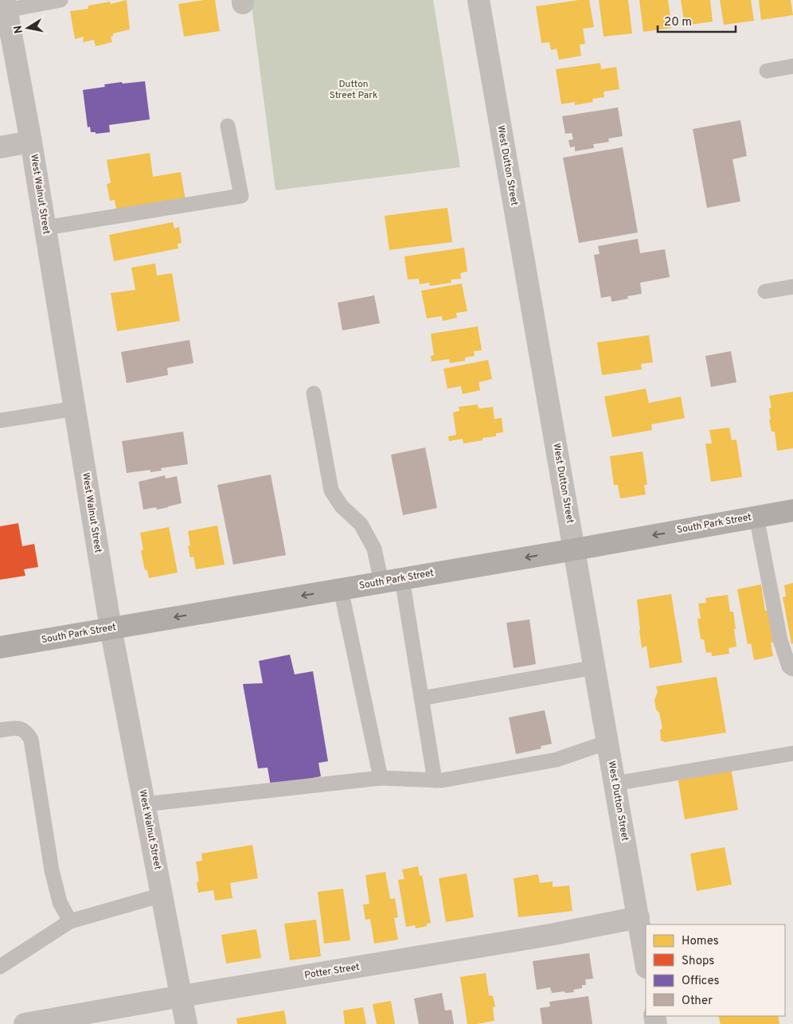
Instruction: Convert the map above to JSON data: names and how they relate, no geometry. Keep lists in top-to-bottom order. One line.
{"streets":{"main road":["South Park Street"],"street":["West Dutton Street","West Walnut Street","Potter Street"]},"crossings":[["West Dutton Street","South Park Street"],["West Dutton Street","Potter Street"],["West Walnut Street","South Park Street"],["West Walnut Street","Potter Street"]],"one_way":["South Park Street"],"parks":["Dutton Street Park"],"legend":["Homes","Shops","Offices","Other"],"scale_bar":"20 m","north":"left"}
